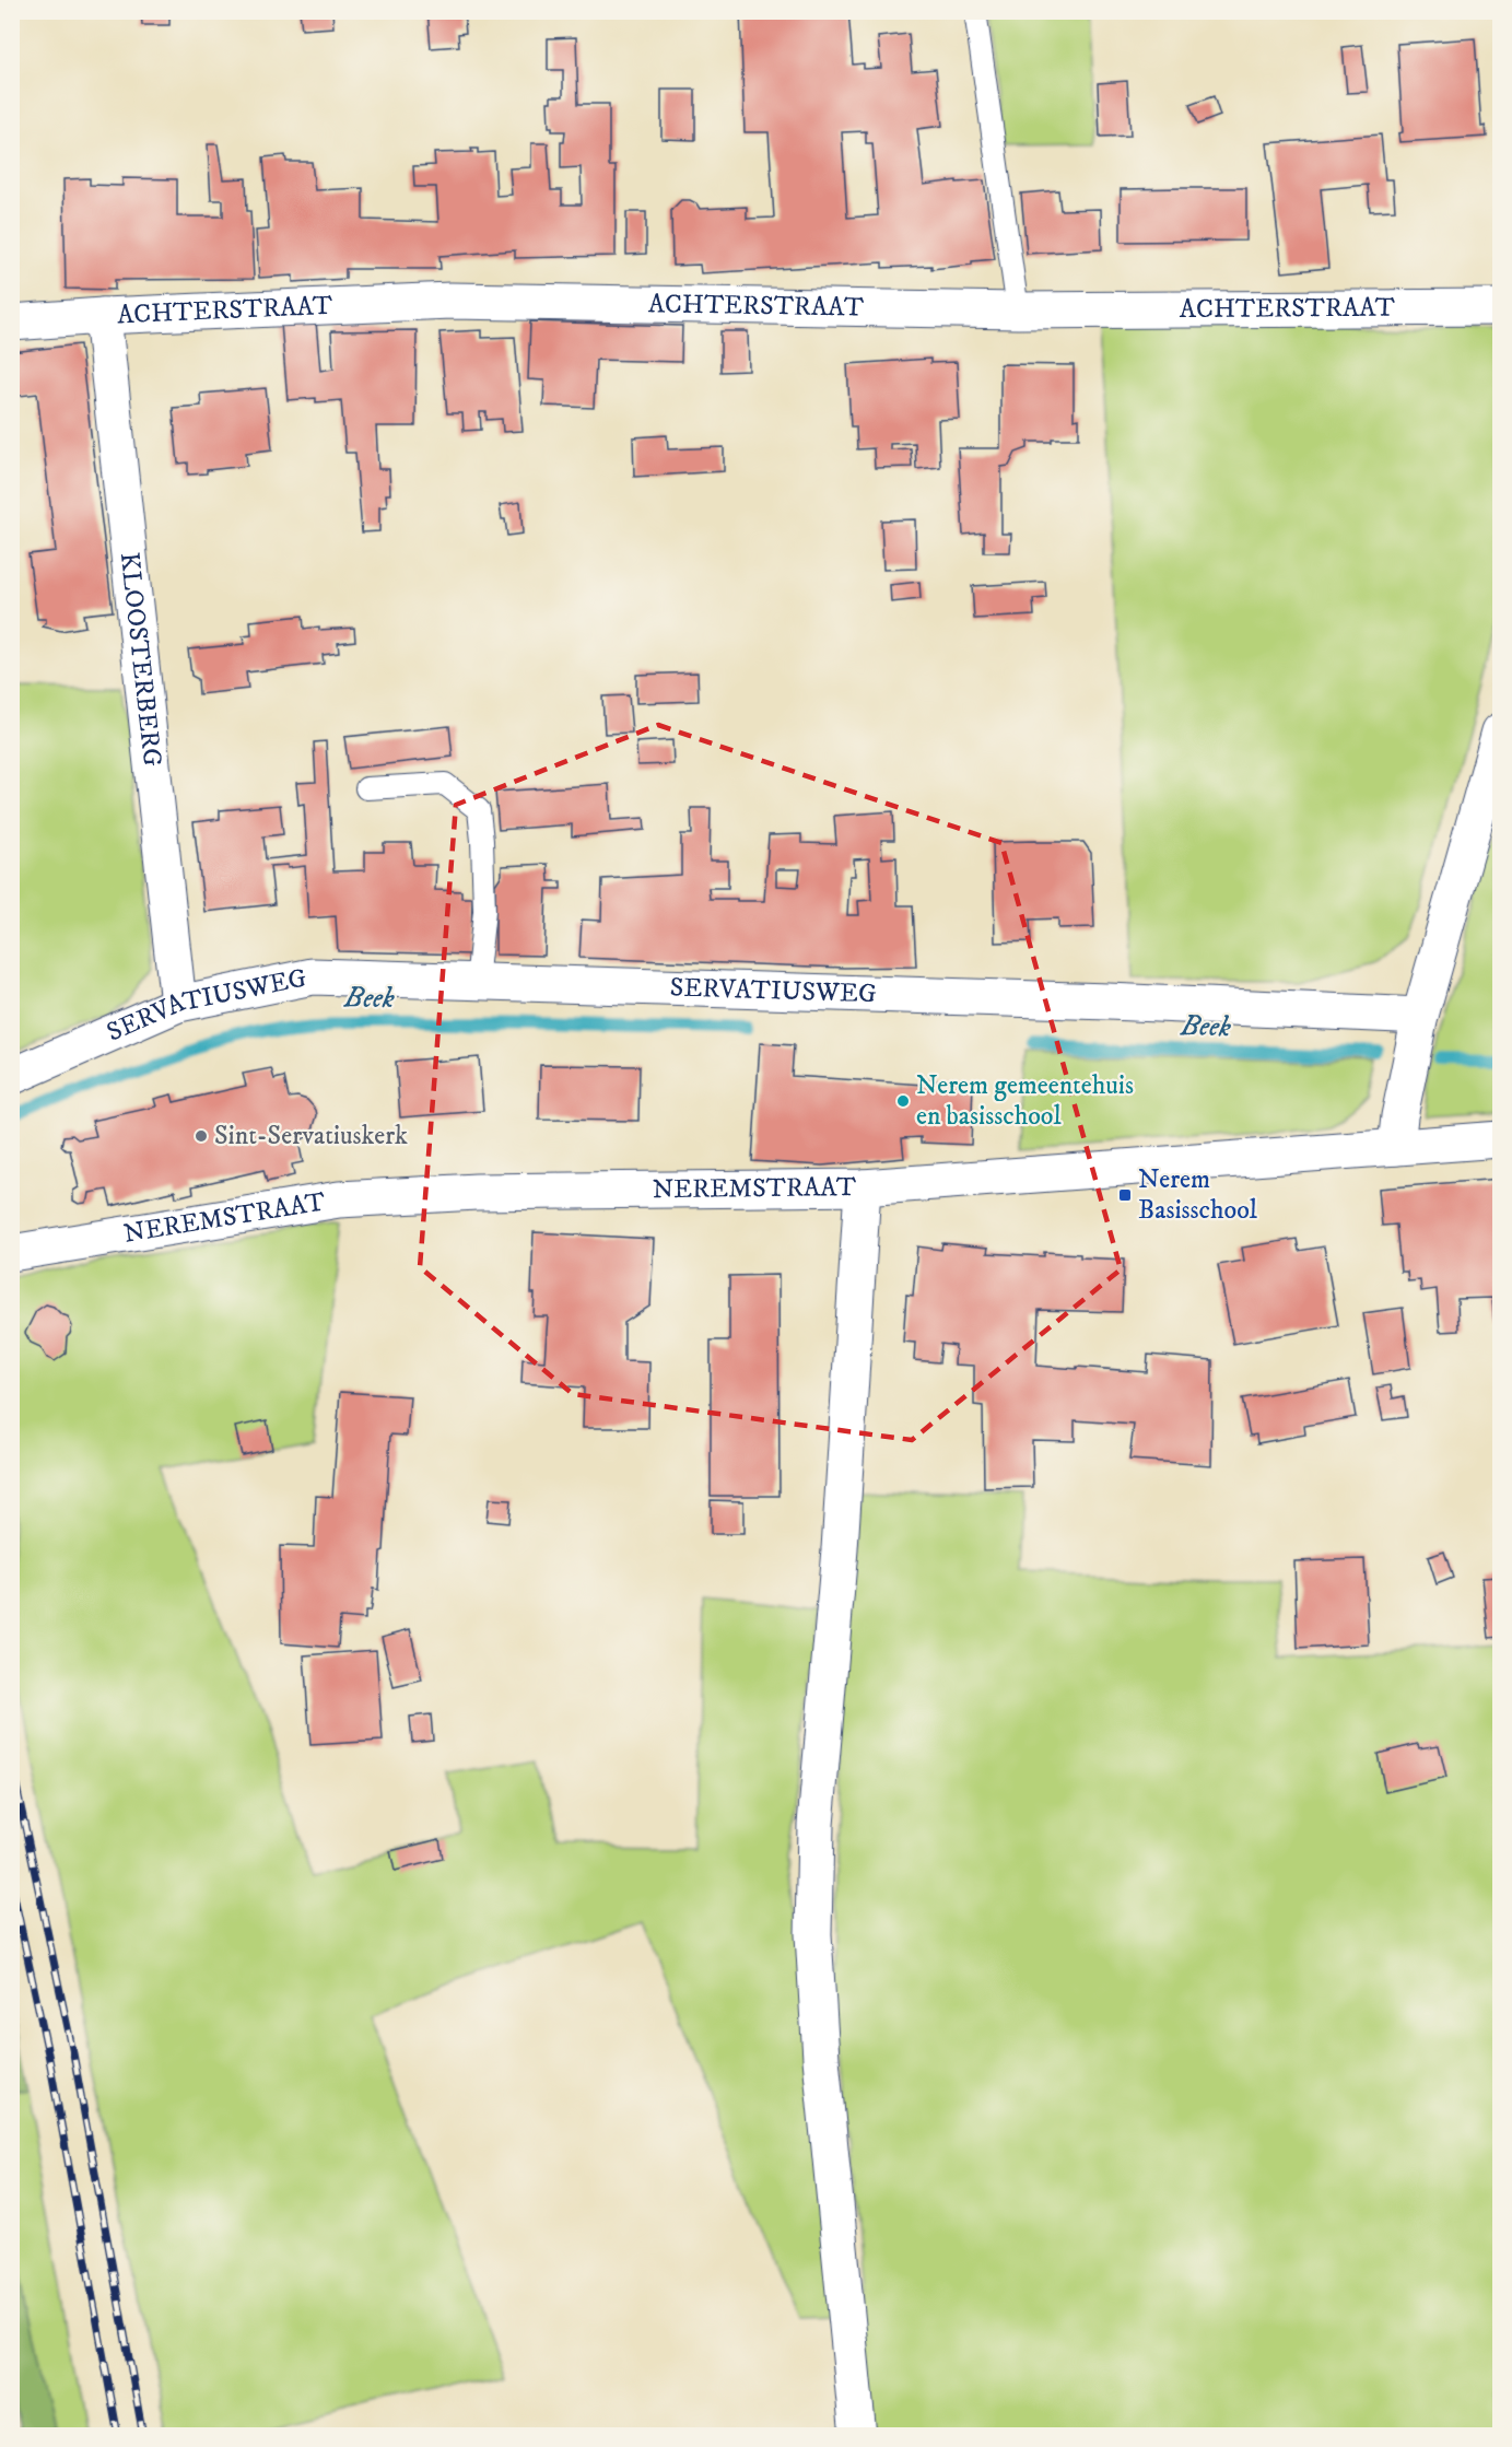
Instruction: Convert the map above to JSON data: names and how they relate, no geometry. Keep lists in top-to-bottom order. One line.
{"streets":{"street":["ACHTERSTRAAT","KLOOSTERBERG","SERVATIUSWEG","NEREMSTRAAT"]},"crossings":[["ACHTERSTRAAT","KLOOSTERBERG"],["KLOOSTERBERG","SERVATIUSWEG"]],"water":["Beek"],"places":{"other":["Nerem gemeentehuis en basisschool","Sint-Servatiuskerk"],"transit":["Nerem Basisschool"]}}
